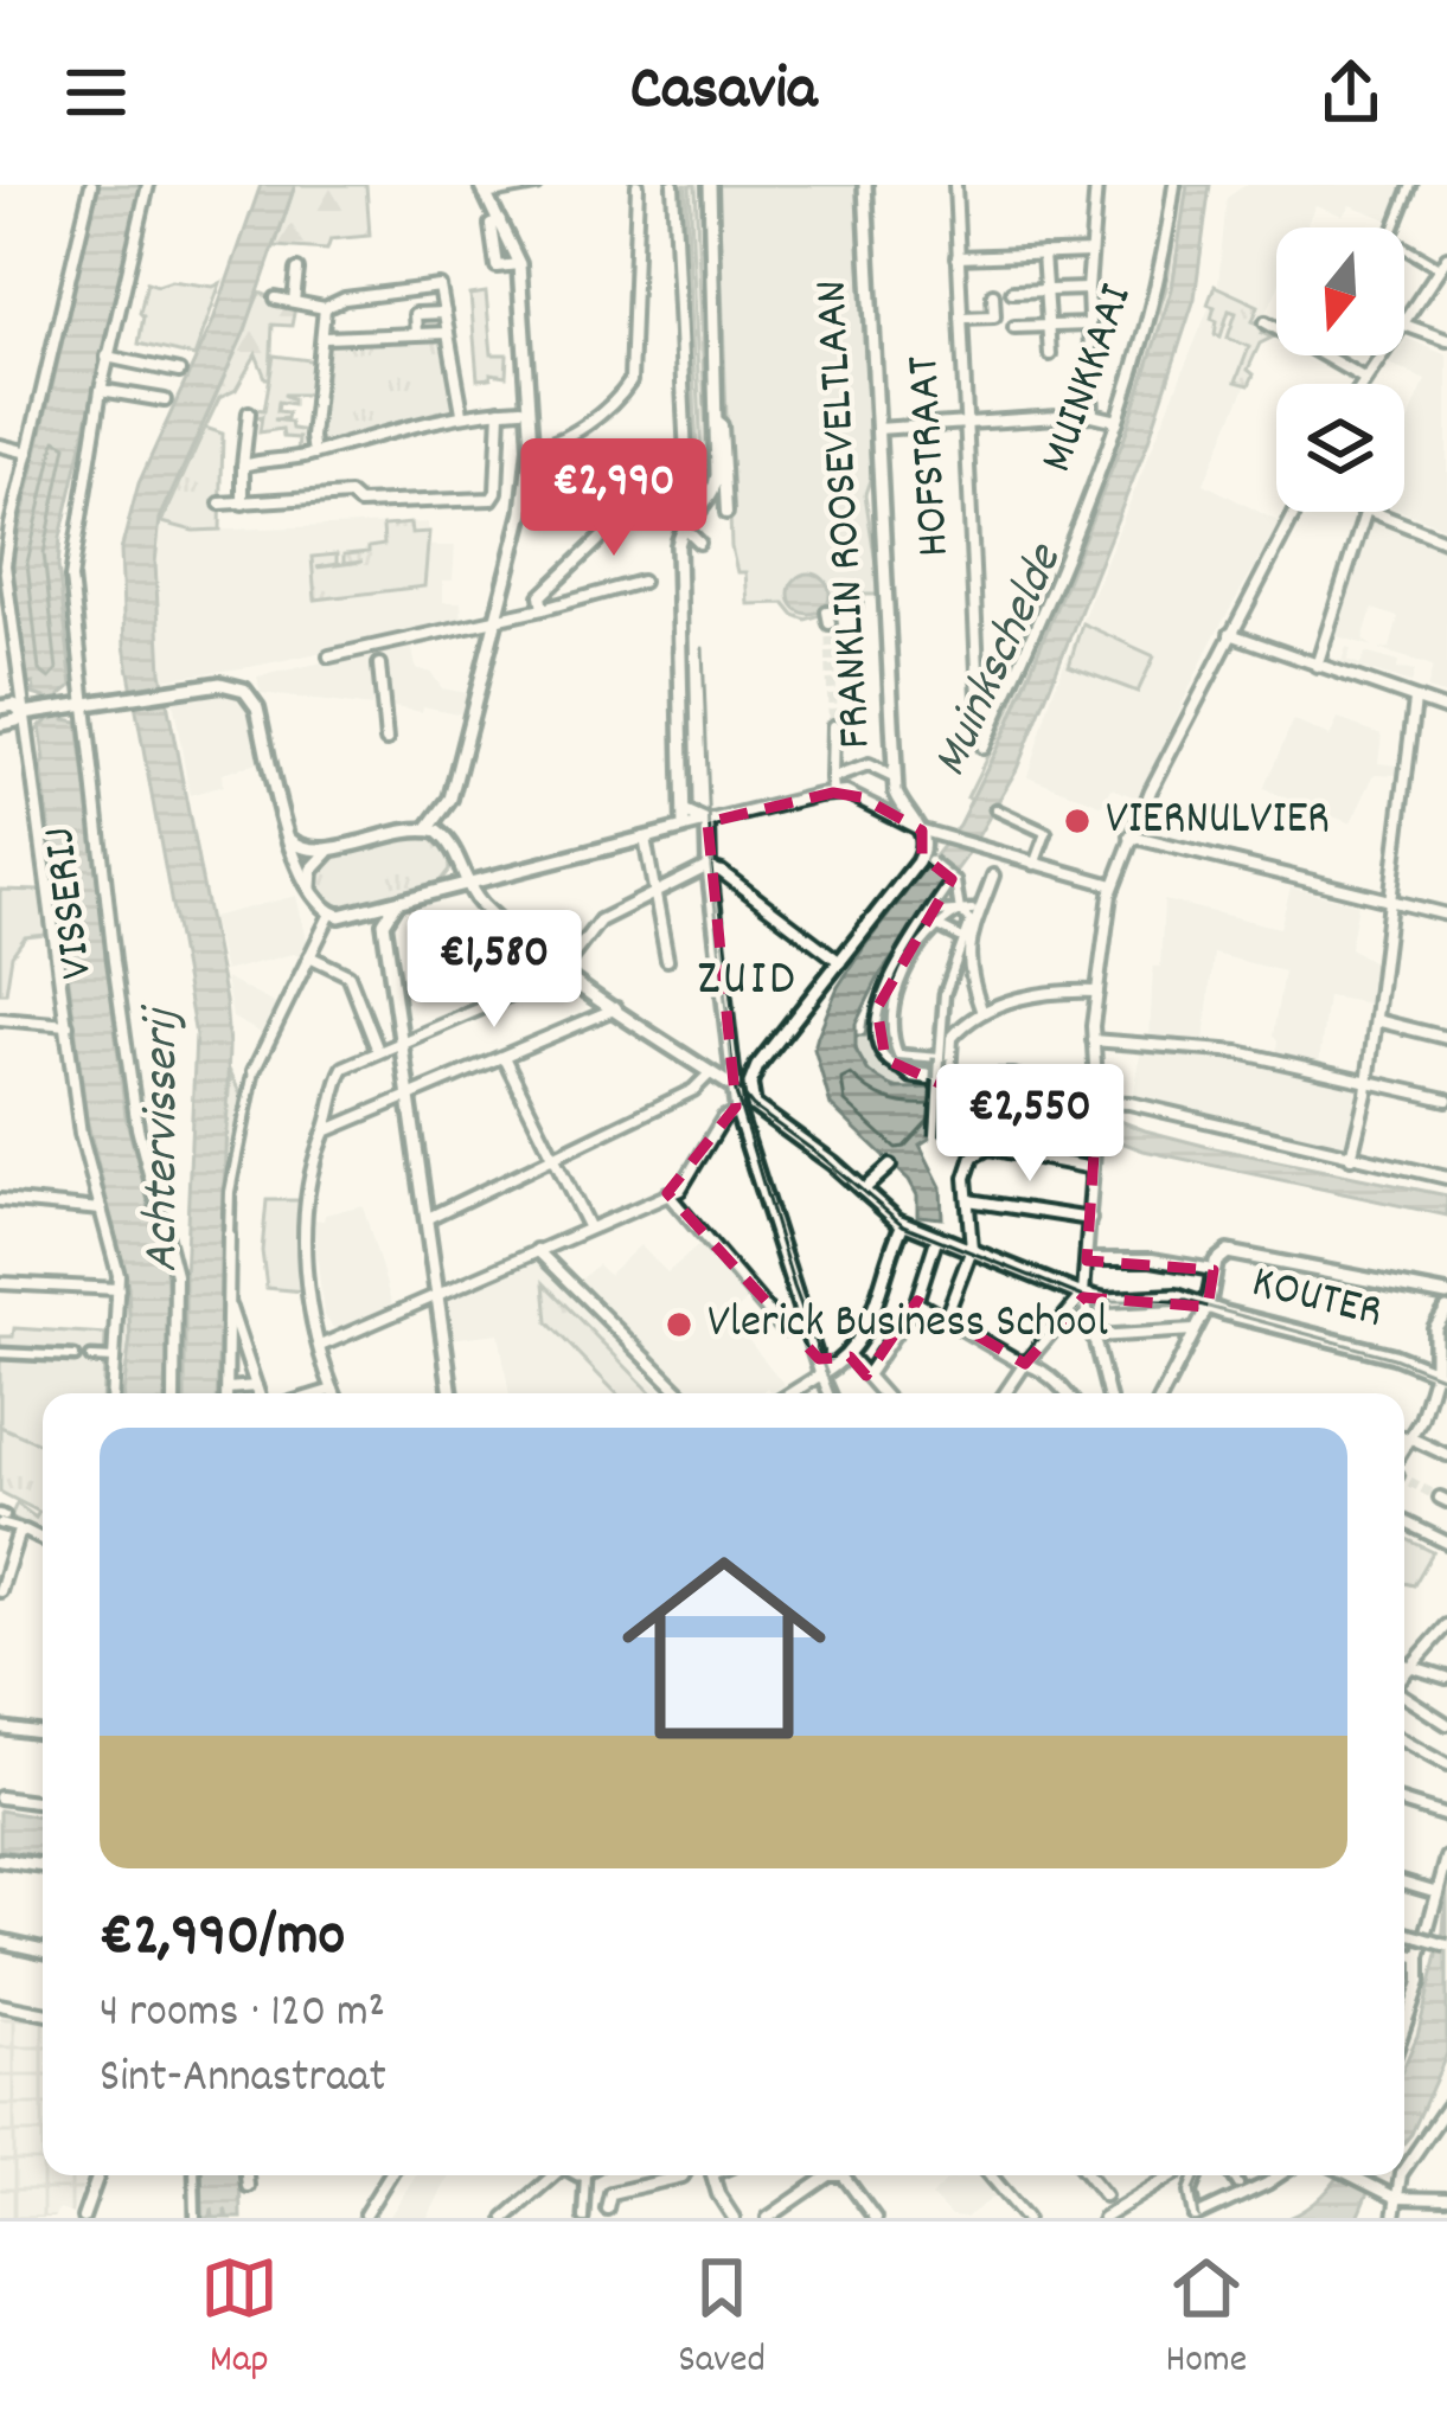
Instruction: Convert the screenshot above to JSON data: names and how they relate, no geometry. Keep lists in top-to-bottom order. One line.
{"streets":{"street":["MUINKKAAI","HOFSTRAAT","FRANKLIN ROOSEVELTLAAN","VISSERIJ","KOUTER"]},"crossings":[["MUINKKAAI","HOFSTRAAT"]],"districts":["ZUID"],"water":["Muinkschelde","Achtervisserij"],"places":["VIERNULVIER","Vlerick Business School"],"north":"bottom","page":{"header":"Casavia","price":["€2,990","€1,580","€2,550"],"list":[{"name":"€2,990/mo","note":"4 rooms · 120 m² · Sint-Annastraat"}],"tabs":["Map","Saved","Home"]}}
